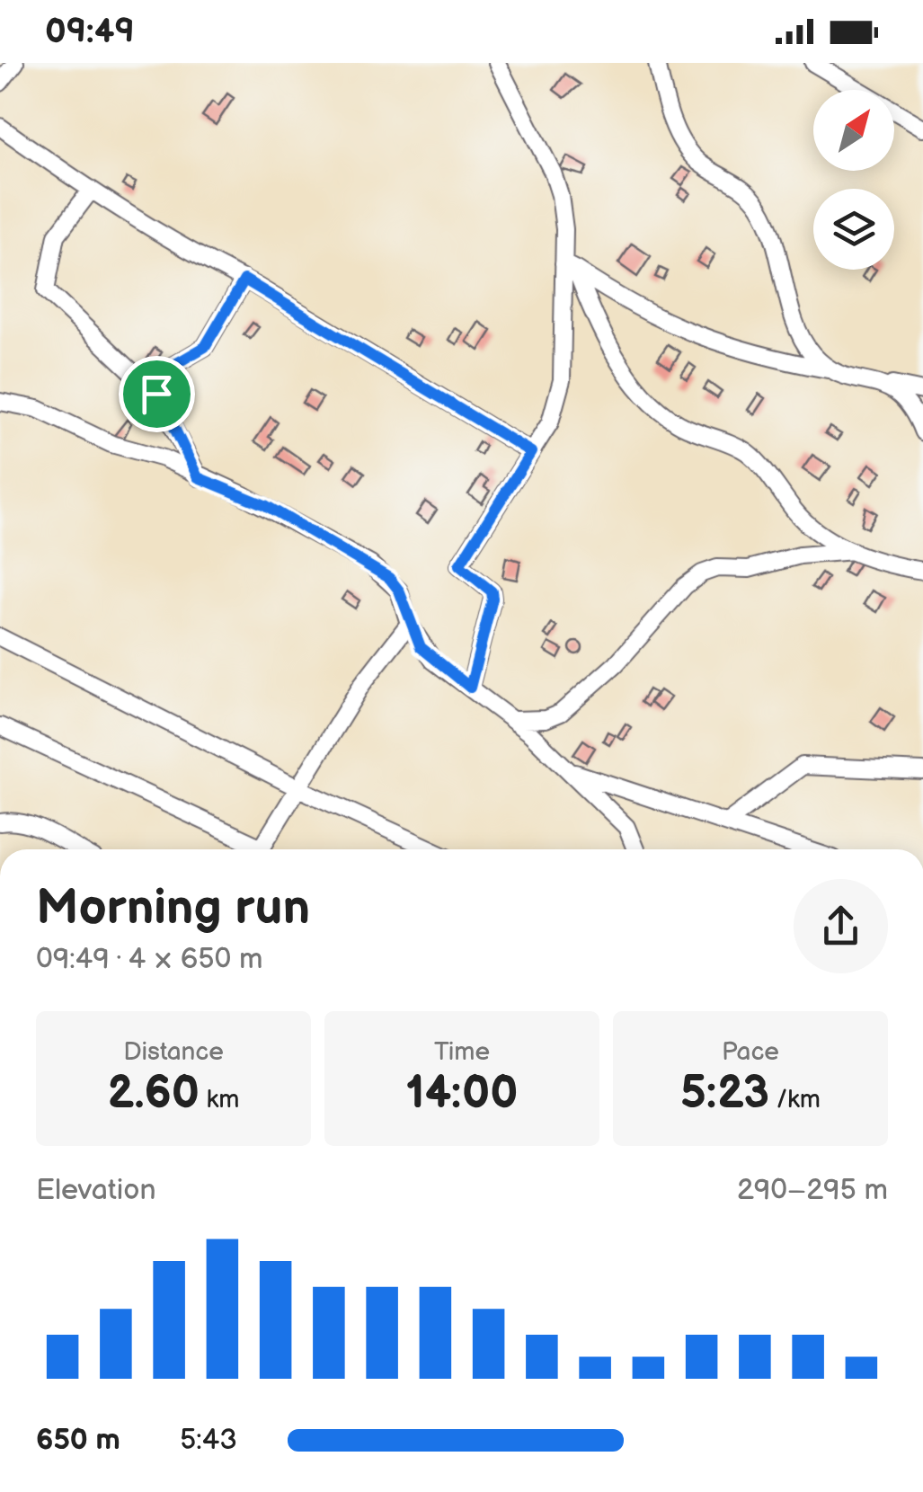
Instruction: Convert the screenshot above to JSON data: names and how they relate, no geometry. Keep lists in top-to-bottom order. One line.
{"north":"top right","page":{"status":"09:49","heading":["Morning run","09:49 · 4 × 650 m"],"stats":[["Distance","2.60 km"],["Time","14:00"],["Pace","5:23 /km"]],"chart":["Elevation","290–295 m"],"list":[{"name":"650 m","note":"5:43"}]}}
